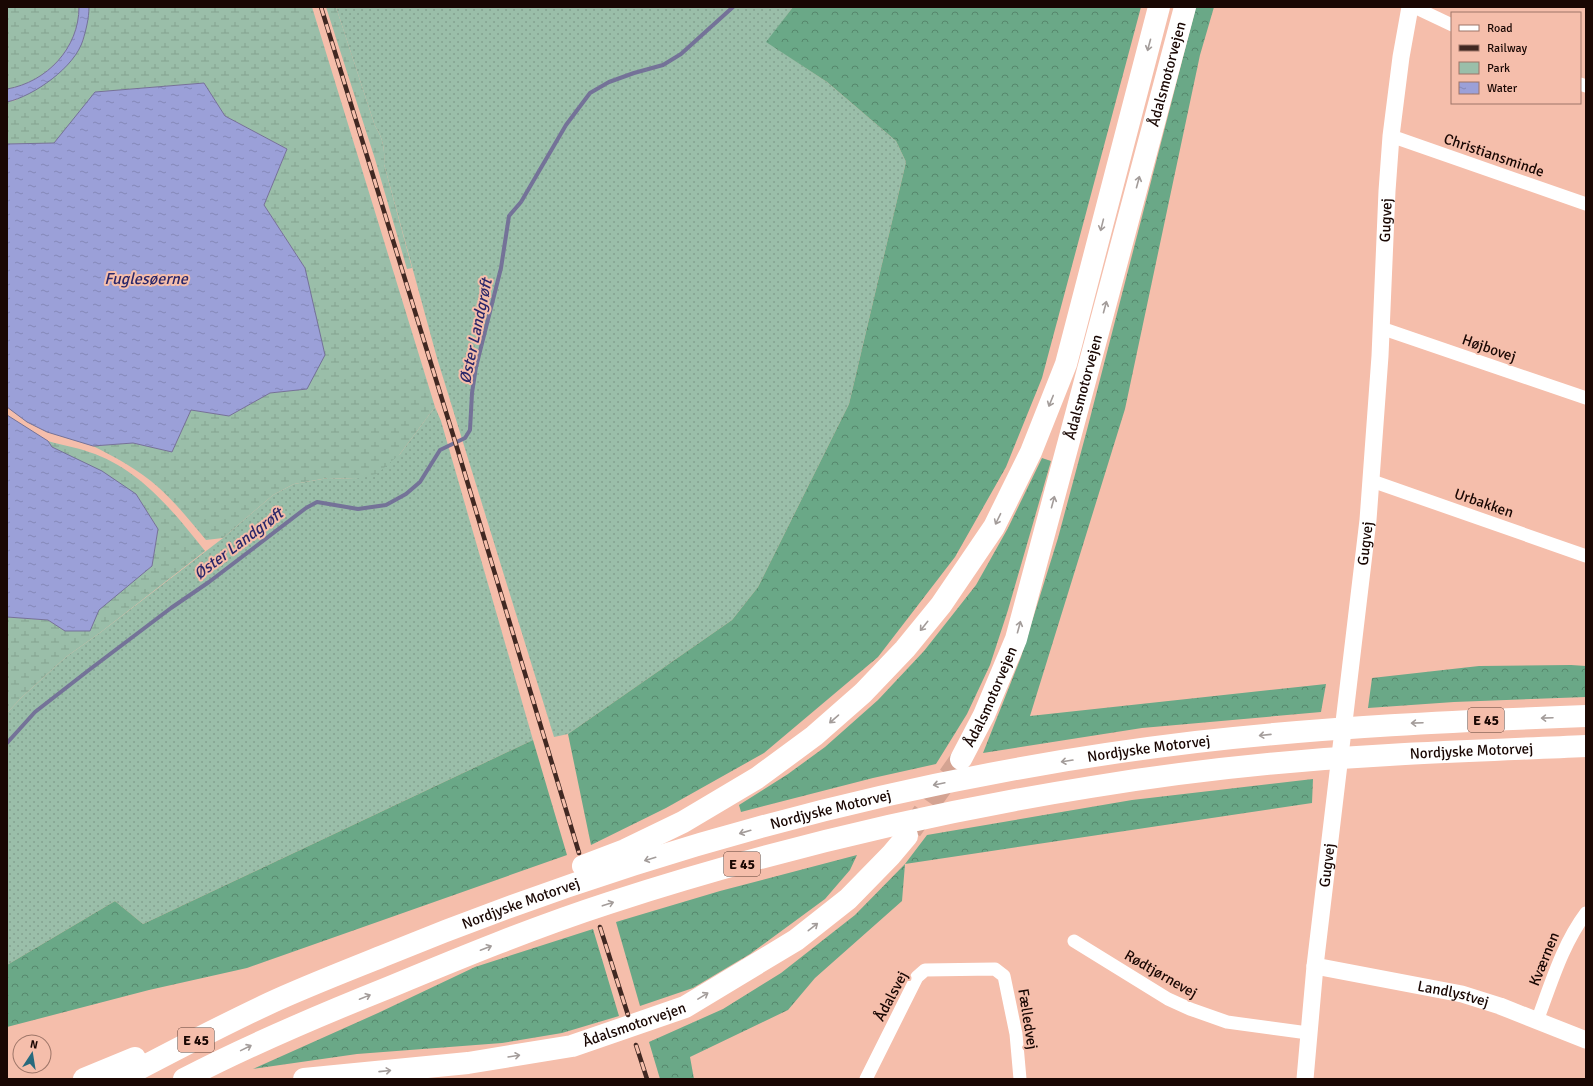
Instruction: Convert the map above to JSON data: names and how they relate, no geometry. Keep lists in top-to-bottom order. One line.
{"streets":{"highway":["Ådalsmotorvejen","E 45","Nordjyske Motorvej"],"street":["Christiansminde","Gugvej","Højbovej","Urbakken","Kværnen","Rødtjørnevej","Landlystvej","Ådalsvej","Fælledvej"]},"crossings":[["Ådalsmotorvejen","Nordjyske Motorvej"],["Christiansminde","Gugvej"],["Gugvej","Højbovej"],["Gugvej","Urbakken"],["Gugvej","Rødtjørnevej"],["Gugvej","Landlystvej"],["Kværnen","Landlystvej"],["Ådalsvej","Fælledvej"]],"water":["Fuglesøerne","Øster Landgrøft"],"legend":["Road","Railway","Park","Water"],"north":"top"}
